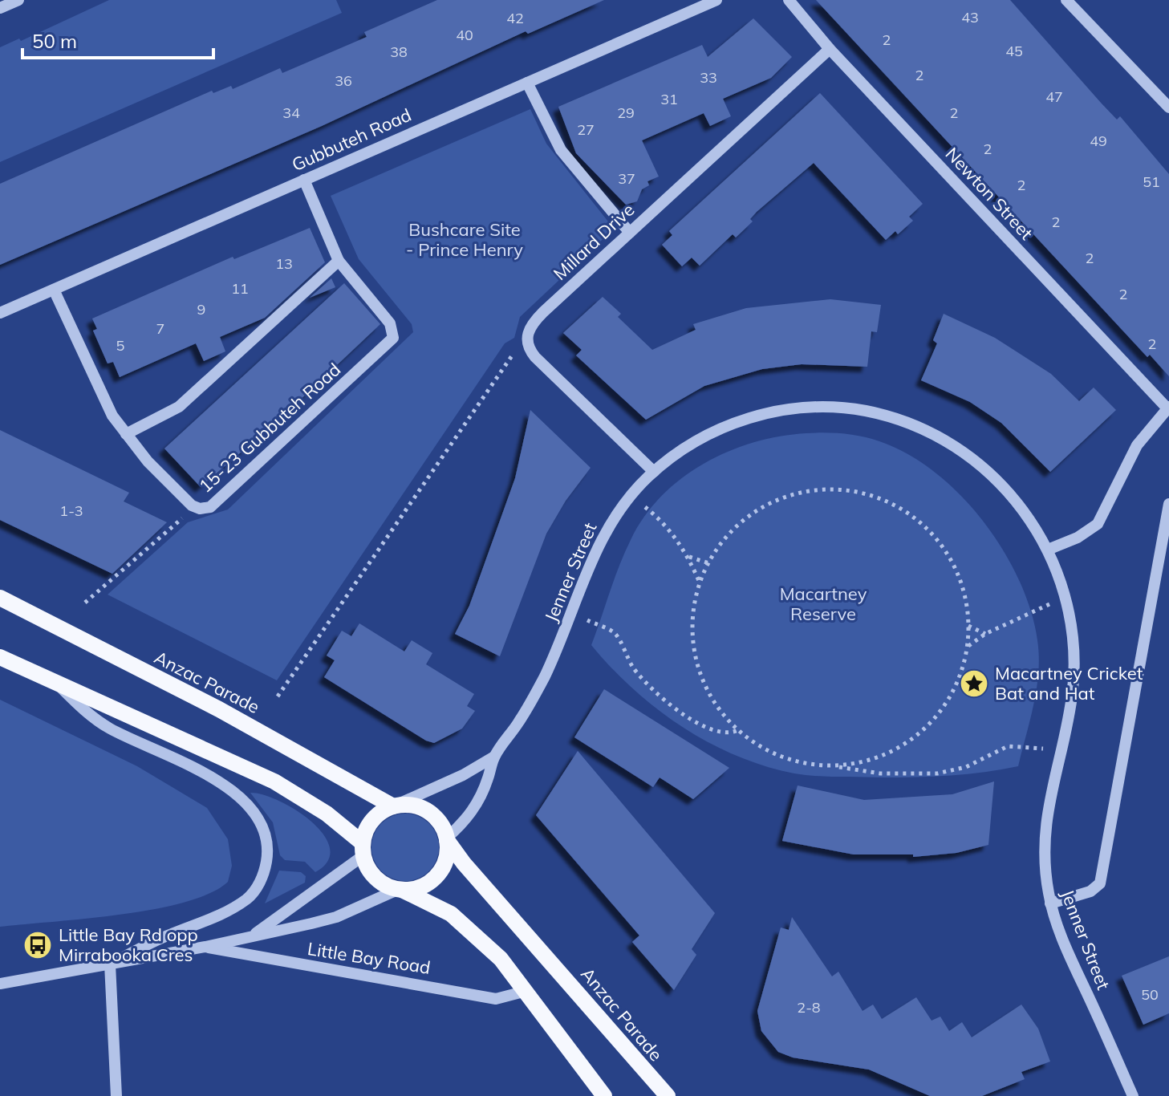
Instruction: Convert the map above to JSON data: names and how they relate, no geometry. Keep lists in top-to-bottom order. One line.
{"streets":{"main road":["Anzac Parade"],"street":["Gubbuteh Road","Newton Street","Millard Drive","15-23 Gubbuteh Road","Jenner Street","Little Bay Road"]},"crossings":[["Gubbuteh Road","15-23 Gubbuteh Road"],["Newton Street","Millard Drive"],["Jenner Street","Anzac Parade"],["Jenner Street","Little Bay Road"],["Anzac Parade","Little Bay Road"]],"parks":["Bushcare Site - Prince Henry","Macartney Reserve"],"places":{"place":["Macartney Cricket Bat and Hat"],"bus stop":["Little Bay Rd opp Mirrabooka Cres"]},"house_numbers":["43","42","40","2","45","38","2","33","36","47","31","34","29","2","27","49","2","37","51","2","2","2","13","11","2","9","7","2","5","1-3","50","2-8"],"scale_bar":"50 m"}
